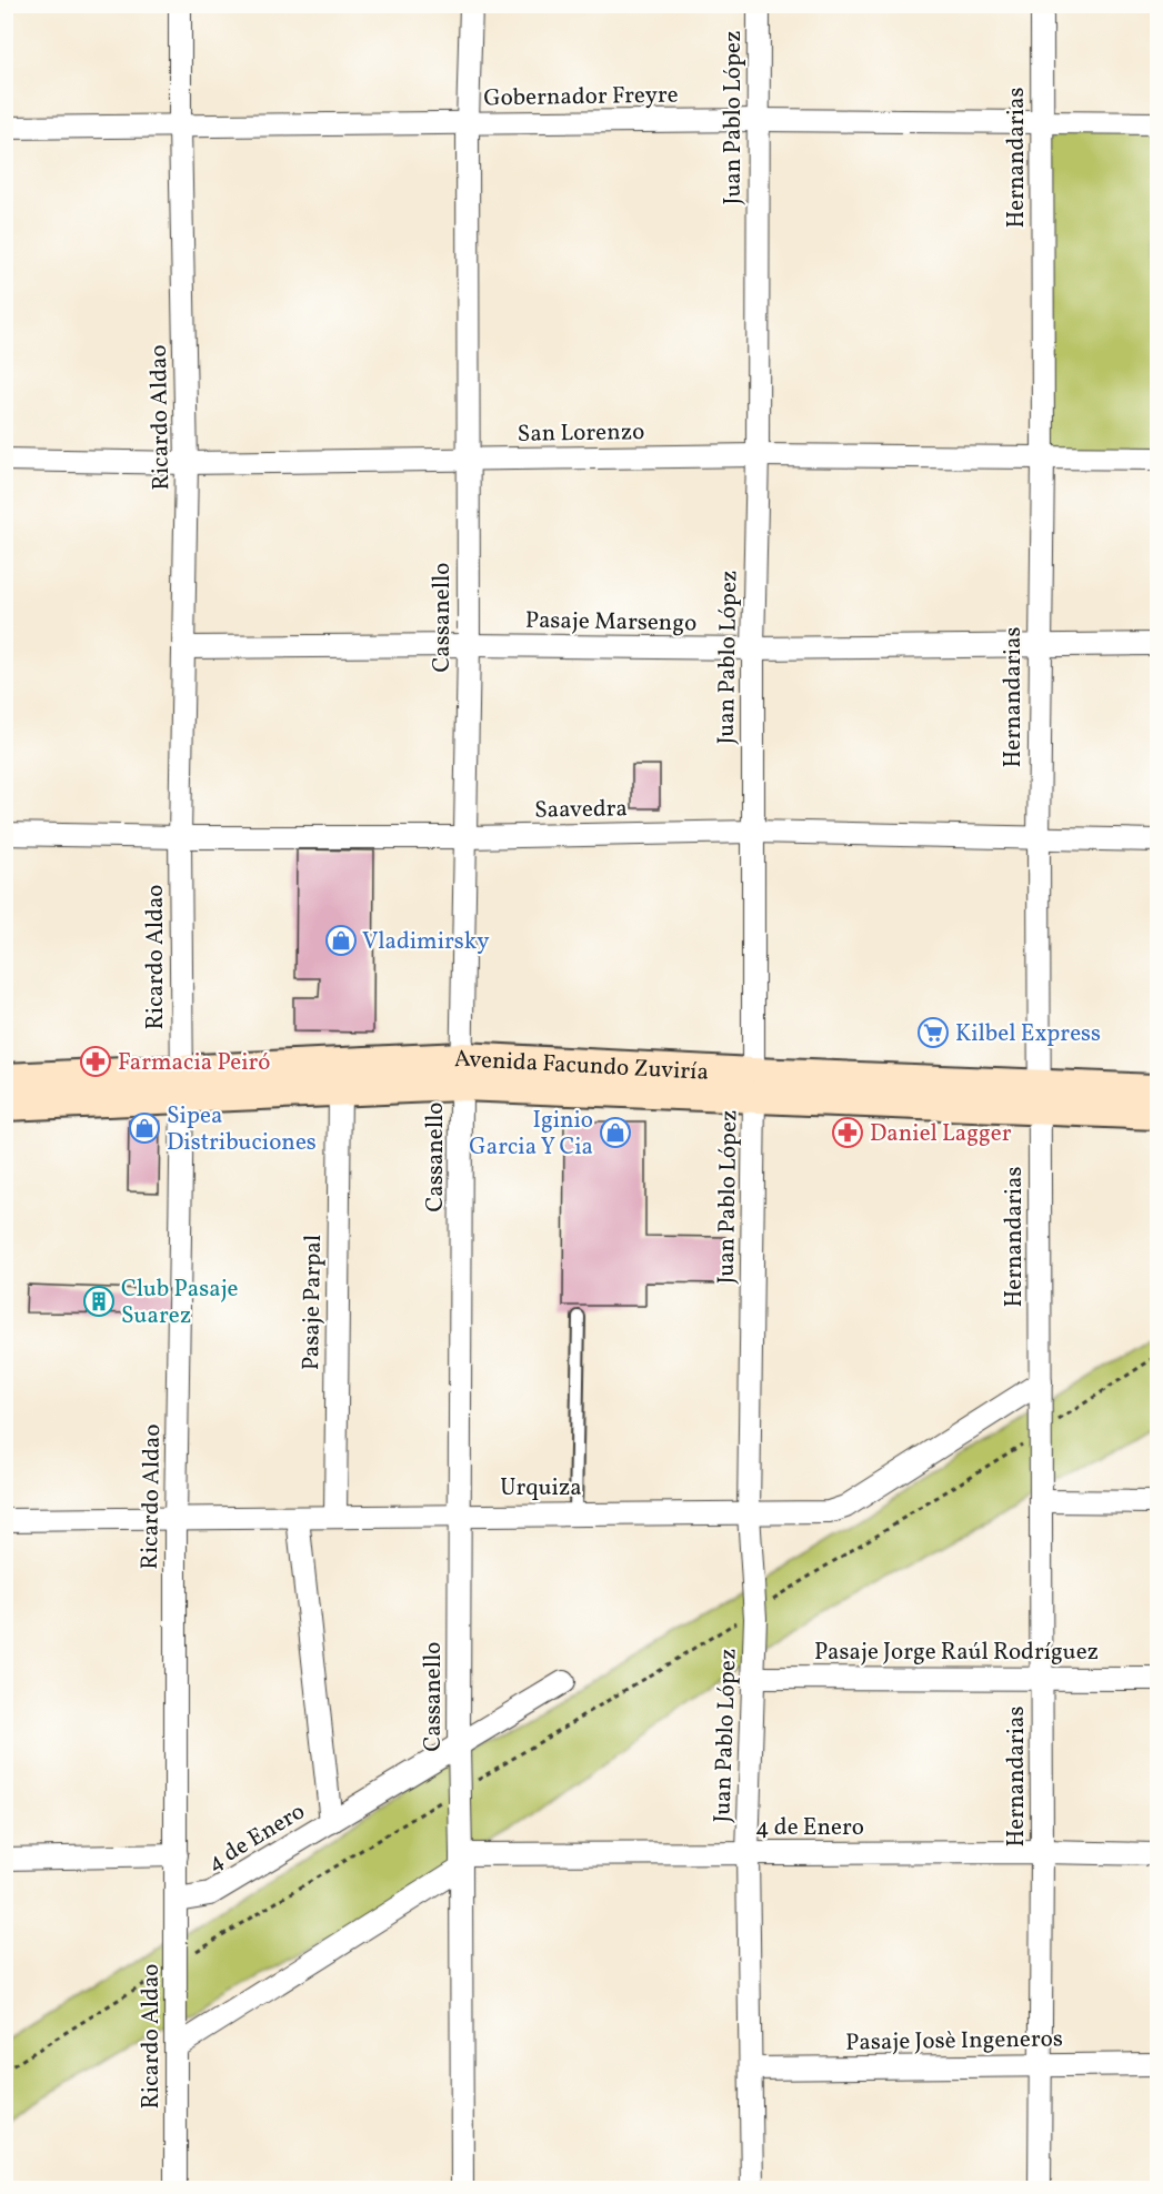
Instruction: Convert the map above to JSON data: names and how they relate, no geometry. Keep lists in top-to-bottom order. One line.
{"streets":{"main road":["Avenida Facundo Zuviría"],"street":["Gobernador Freyre","Juan Pablo López","Hernandarias","Ricardo Aldao","San Lorenzo","Cassanello","Pasaje Marsengo","Saavedra","Pasaje Parpal","Urquiza","Pasaje Jorge Raúl Rodríguez","4 de Enero","Pasaje Josè Ingeneros"]},"crossings":[["Gobernador Freyre","Juan Pablo López"],["Gobernador Freyre","Hernandarias"],["Gobernador Freyre","Ricardo Aldao"],["Gobernador Freyre","Cassanello"],["Juan Pablo López","San Lorenzo"],["Juan Pablo López","Pasaje Marsengo"],["Juan Pablo López","Saavedra"],["Juan Pablo López","Avenida Facundo Zuviría"],["Juan Pablo López","Urquiza"],["Juan Pablo López","Pasaje Jorge Raúl Rodríguez"],["Juan Pablo López","4 de Enero"],["Juan Pablo López","Pasaje Josè Ingeneros"],["Hernandarias","San Lorenzo"],["Hernandarias","Pasaje Marsengo"],["Hernandarias","Saavedra"],["Hernandarias","Avenida Facundo Zuviría"],["Hernandarias","Urquiza"],["Hernandarias","Pasaje Jorge Raúl Rodríguez"],["Hernandarias","4 de Enero"],["Hernandarias","Pasaje Josè Ingeneros"],["Ricardo Aldao","San Lorenzo"],["Ricardo Aldao","Pasaje Marsengo"],["Ricardo Aldao","Saavedra"],["Ricardo Aldao","Avenida Facundo Zuviría"],["Ricardo Aldao","Urquiza"],["Ricardo Aldao","4 de Enero"],["San Lorenzo","Cassanello"],["Cassanello","Pasaje Marsengo"],["Cassanello","Saavedra"],["Cassanello","Avenida Facundo Zuviría"],["Cassanello","Urquiza"],["Cassanello","4 de Enero"],["Avenida Facundo Zuviría","Pasaje Parpal"],["Pasaje Parpal","Urquiza"]],"places":{"shop":["Vladimirsky","Sipea Distribuciones","Iginio Garcia Y Cia"],"supermarket":["Kilbel Express"],"pharmacy":["Farmacia Peiró","Daniel Lagger"],"building":["Club Pasaje Suarez"]}}
